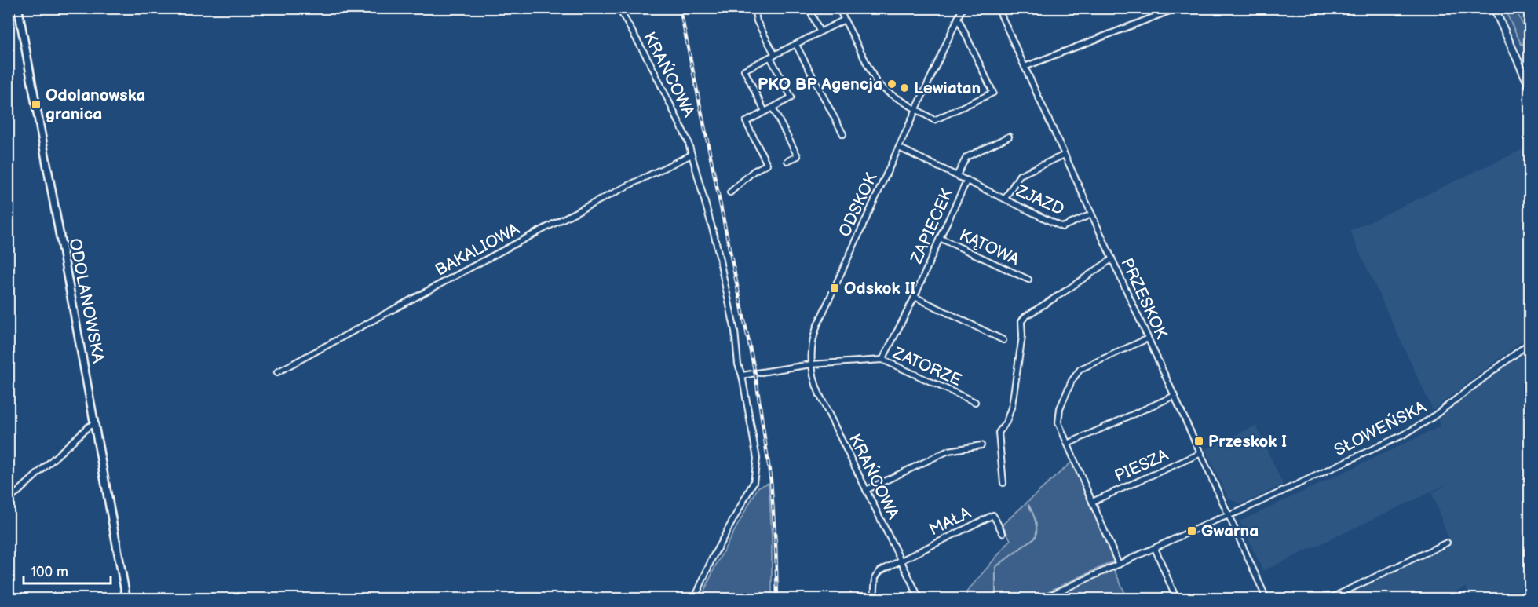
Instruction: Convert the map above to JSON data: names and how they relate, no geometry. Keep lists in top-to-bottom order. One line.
{"streets":{"main road":["ODOLANOWSKA"],"street":["KRAŃCOWA","ZJAZD","ODSKOK","ZAPIECEK","KĄTOWA","BAKALIOWA","PRZESKOK","ZATORZE","SŁOWEŃSKA","PIESZA","MAŁA"]},"crossings":[["KRAŃCOWA","ODSKOK"],["KRAŃCOWA","BAKALIOWA"],["KRAŃCOWA","ZATORZE"],["KRAŃCOWA","MAŁA"],["ZJAZD","ODSKOK"],["ZJAZD","ZAPIECEK"],["ZJAZD","PRZESKOK"],["ODSKOK","ZATORZE"],["ZAPIECEK","KĄTOWA"],["ZAPIECEK","ZATORZE"],["PRZESKOK","SŁOWEŃSKA"],["PRZESKOK","PIESZA"]],"places":{"other":["PKO BP Agencja","Lewiatan"],"transit":["Odolanowska granica","Odskok II","Przeskok I","Gwarna"]},"scale_bar":"100 m"}
